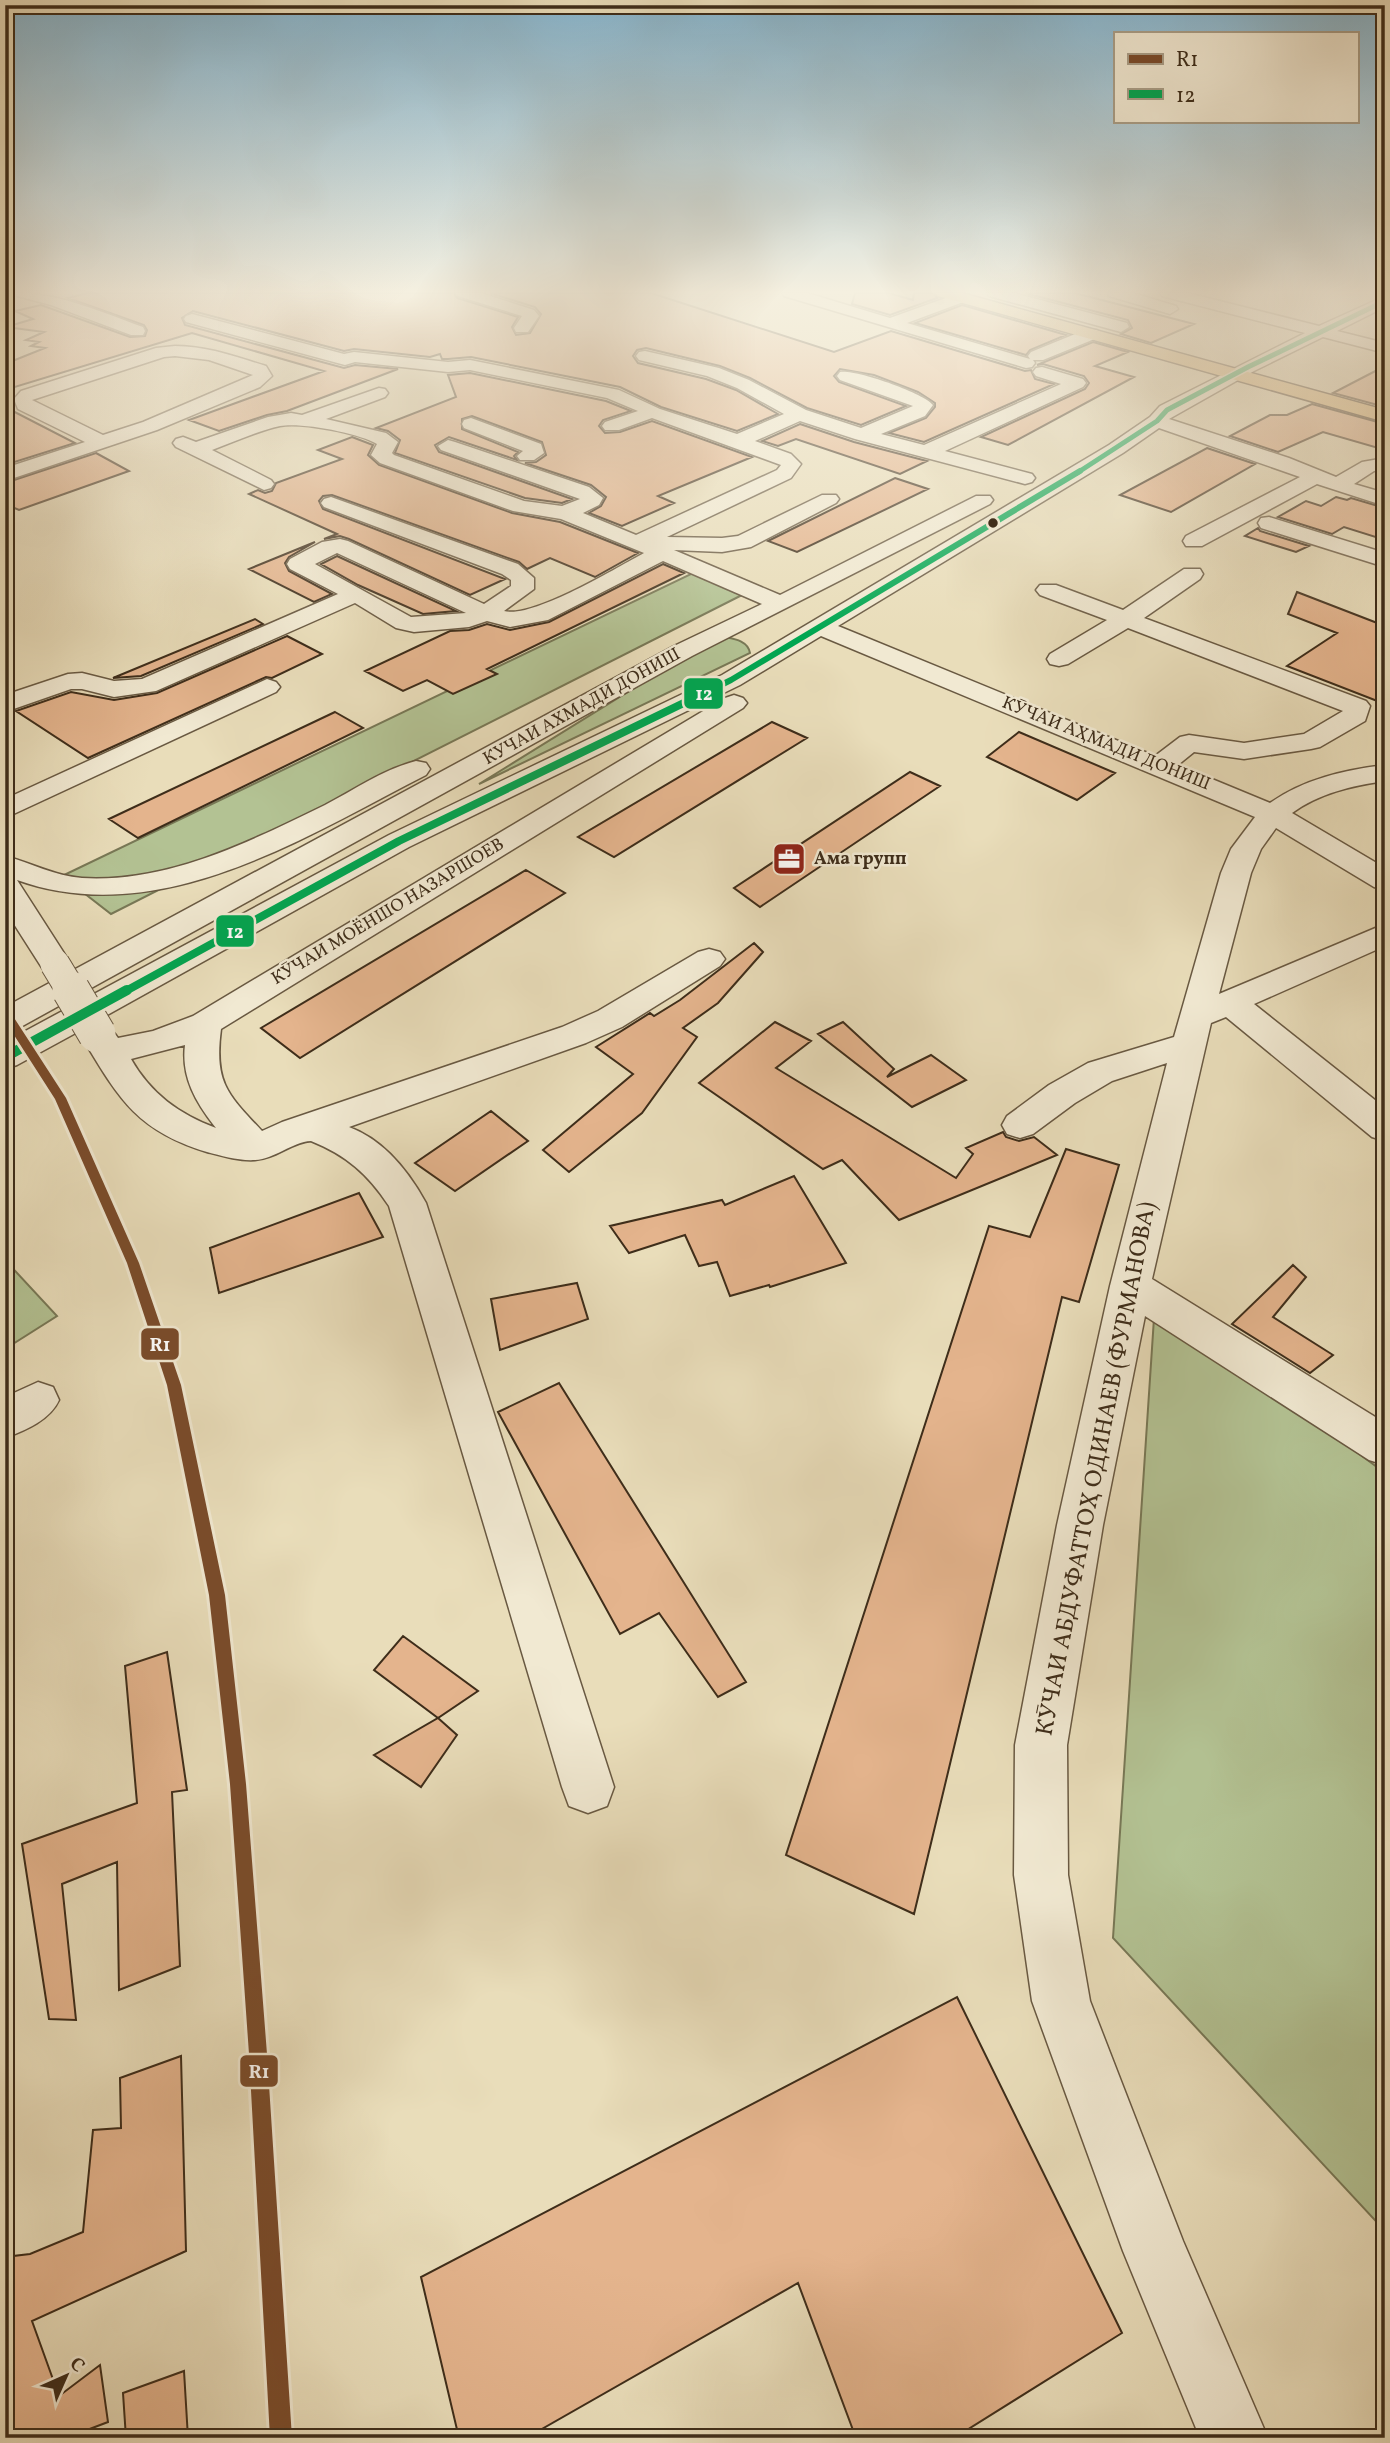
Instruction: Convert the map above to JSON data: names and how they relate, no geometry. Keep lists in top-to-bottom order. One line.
{"streets":{"street":["КУЧАИ АХМАДИ ДОНИШ","КӮЧАИ АҲМАДИ ДОНИШ","КӮЧАИ МОЁНШО НАЗАРШОЕВ","КӮЧАИ АБДУФАТТОҲ ОДИНАЕВ (ФУРМАНОВА)"]},"crossings":[["КӮЧАИ АҲМАДИ ДОНИШ","КӮЧАИ МОЁНШО НАЗАРШОЕВ"],["КӮЧАИ АҲМАДИ ДОНИШ","КӮЧАИ АБДУФАТТОҲ ОДИНАЕВ (ФУРМАНОВА)"]],"places":{"office":["Ама групп"]},"lines":["transit line 12","transit line R1"],"legend":["R1","12"],"north":"top right"}
